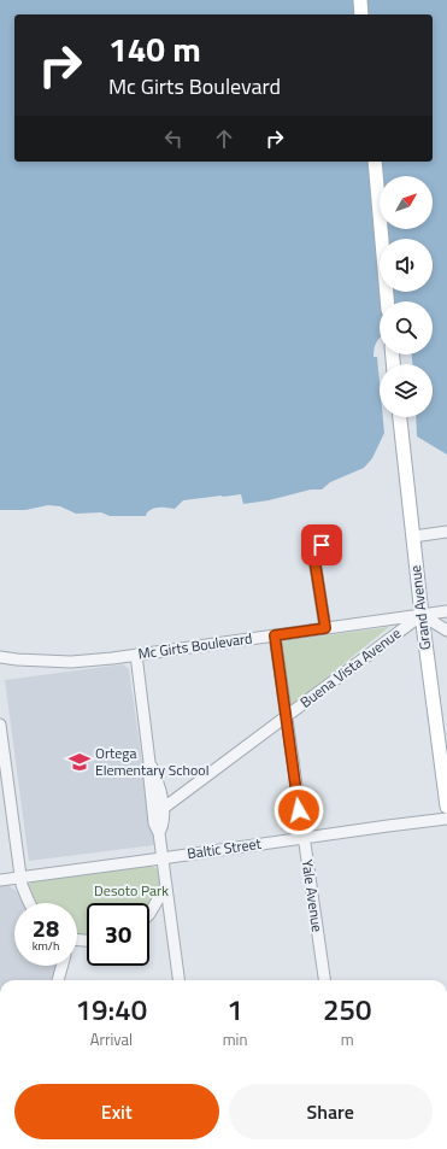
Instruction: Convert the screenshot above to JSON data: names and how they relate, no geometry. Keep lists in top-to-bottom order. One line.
{"streets":{"main road":["Grand Avenue"],"street":["Mc Girts Boulevard","Buena Vista Avenue","Baltic Street","Yale Avenue"]},"crossings":[["Grand Avenue","Mc Girts Boulevard"],["Grand Avenue","Buena Vista Avenue"],["Mc Girts Boulevard","Buena Vista Avenue"],["Mc Girts Boulevard","Yale Avenue"],["Buena Vista Avenue","Yale Avenue"],["Baltic Street","Yale Avenue"]],"parks":["Desoto Park"],"places":{"school or university":["Ortega Elementary School"]},"north":"top right","page":{"turn":["140 m","Mc Girts Boulevard"],"speed":"28 km/h","limit":"30","eta":["19:40","Arrival","1","min","250","m"],"buttons":["Exit","Share"]}}
